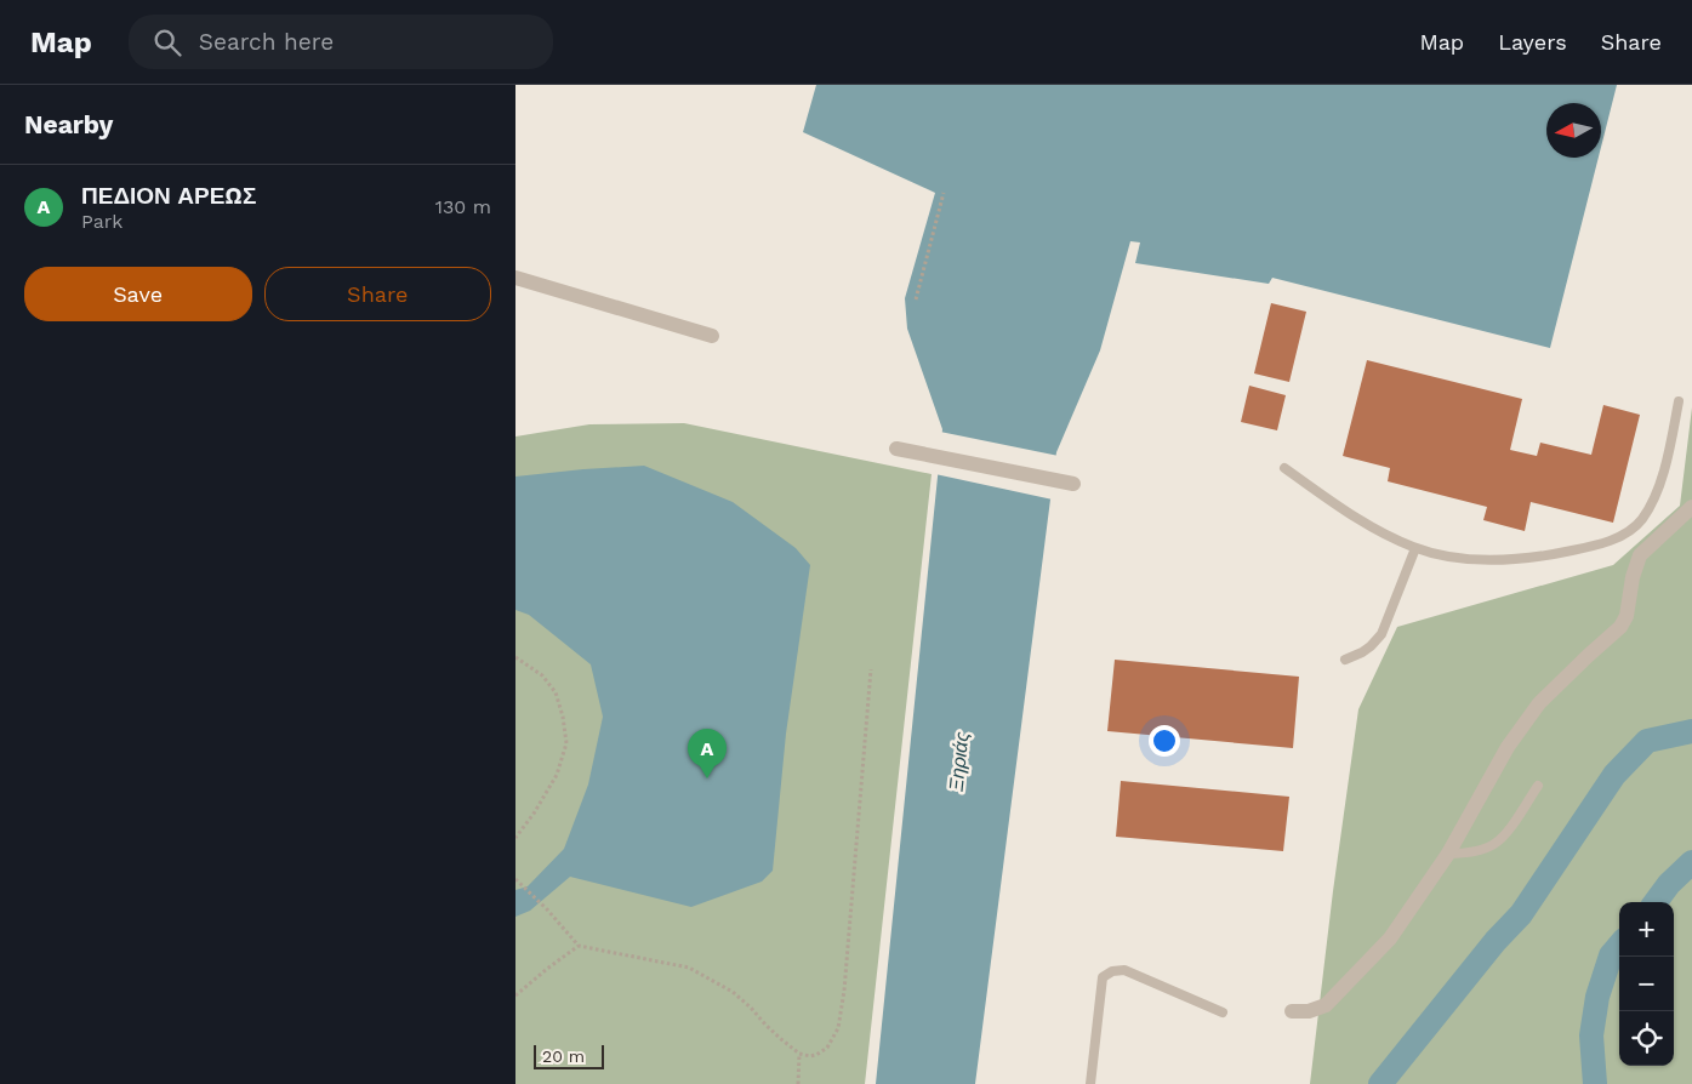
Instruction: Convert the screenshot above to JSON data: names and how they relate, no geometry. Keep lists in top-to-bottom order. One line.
{"water":["Ξηριάς"],"scale_bar":"20 m","north":"left","page":{"header":"Map","search":"Search here","nav":["Map","Layers","Share"],"heading":"Nearby","list":[{"mark":"A","name":"ΠΕΔΙΟΝ ΑΡΕΩΣ","note":"Park","value":"130 m"}],"buttons":["Save","Share"],"pins":"A","map_buttons":["+","−"],"scale":"20 m"}}
